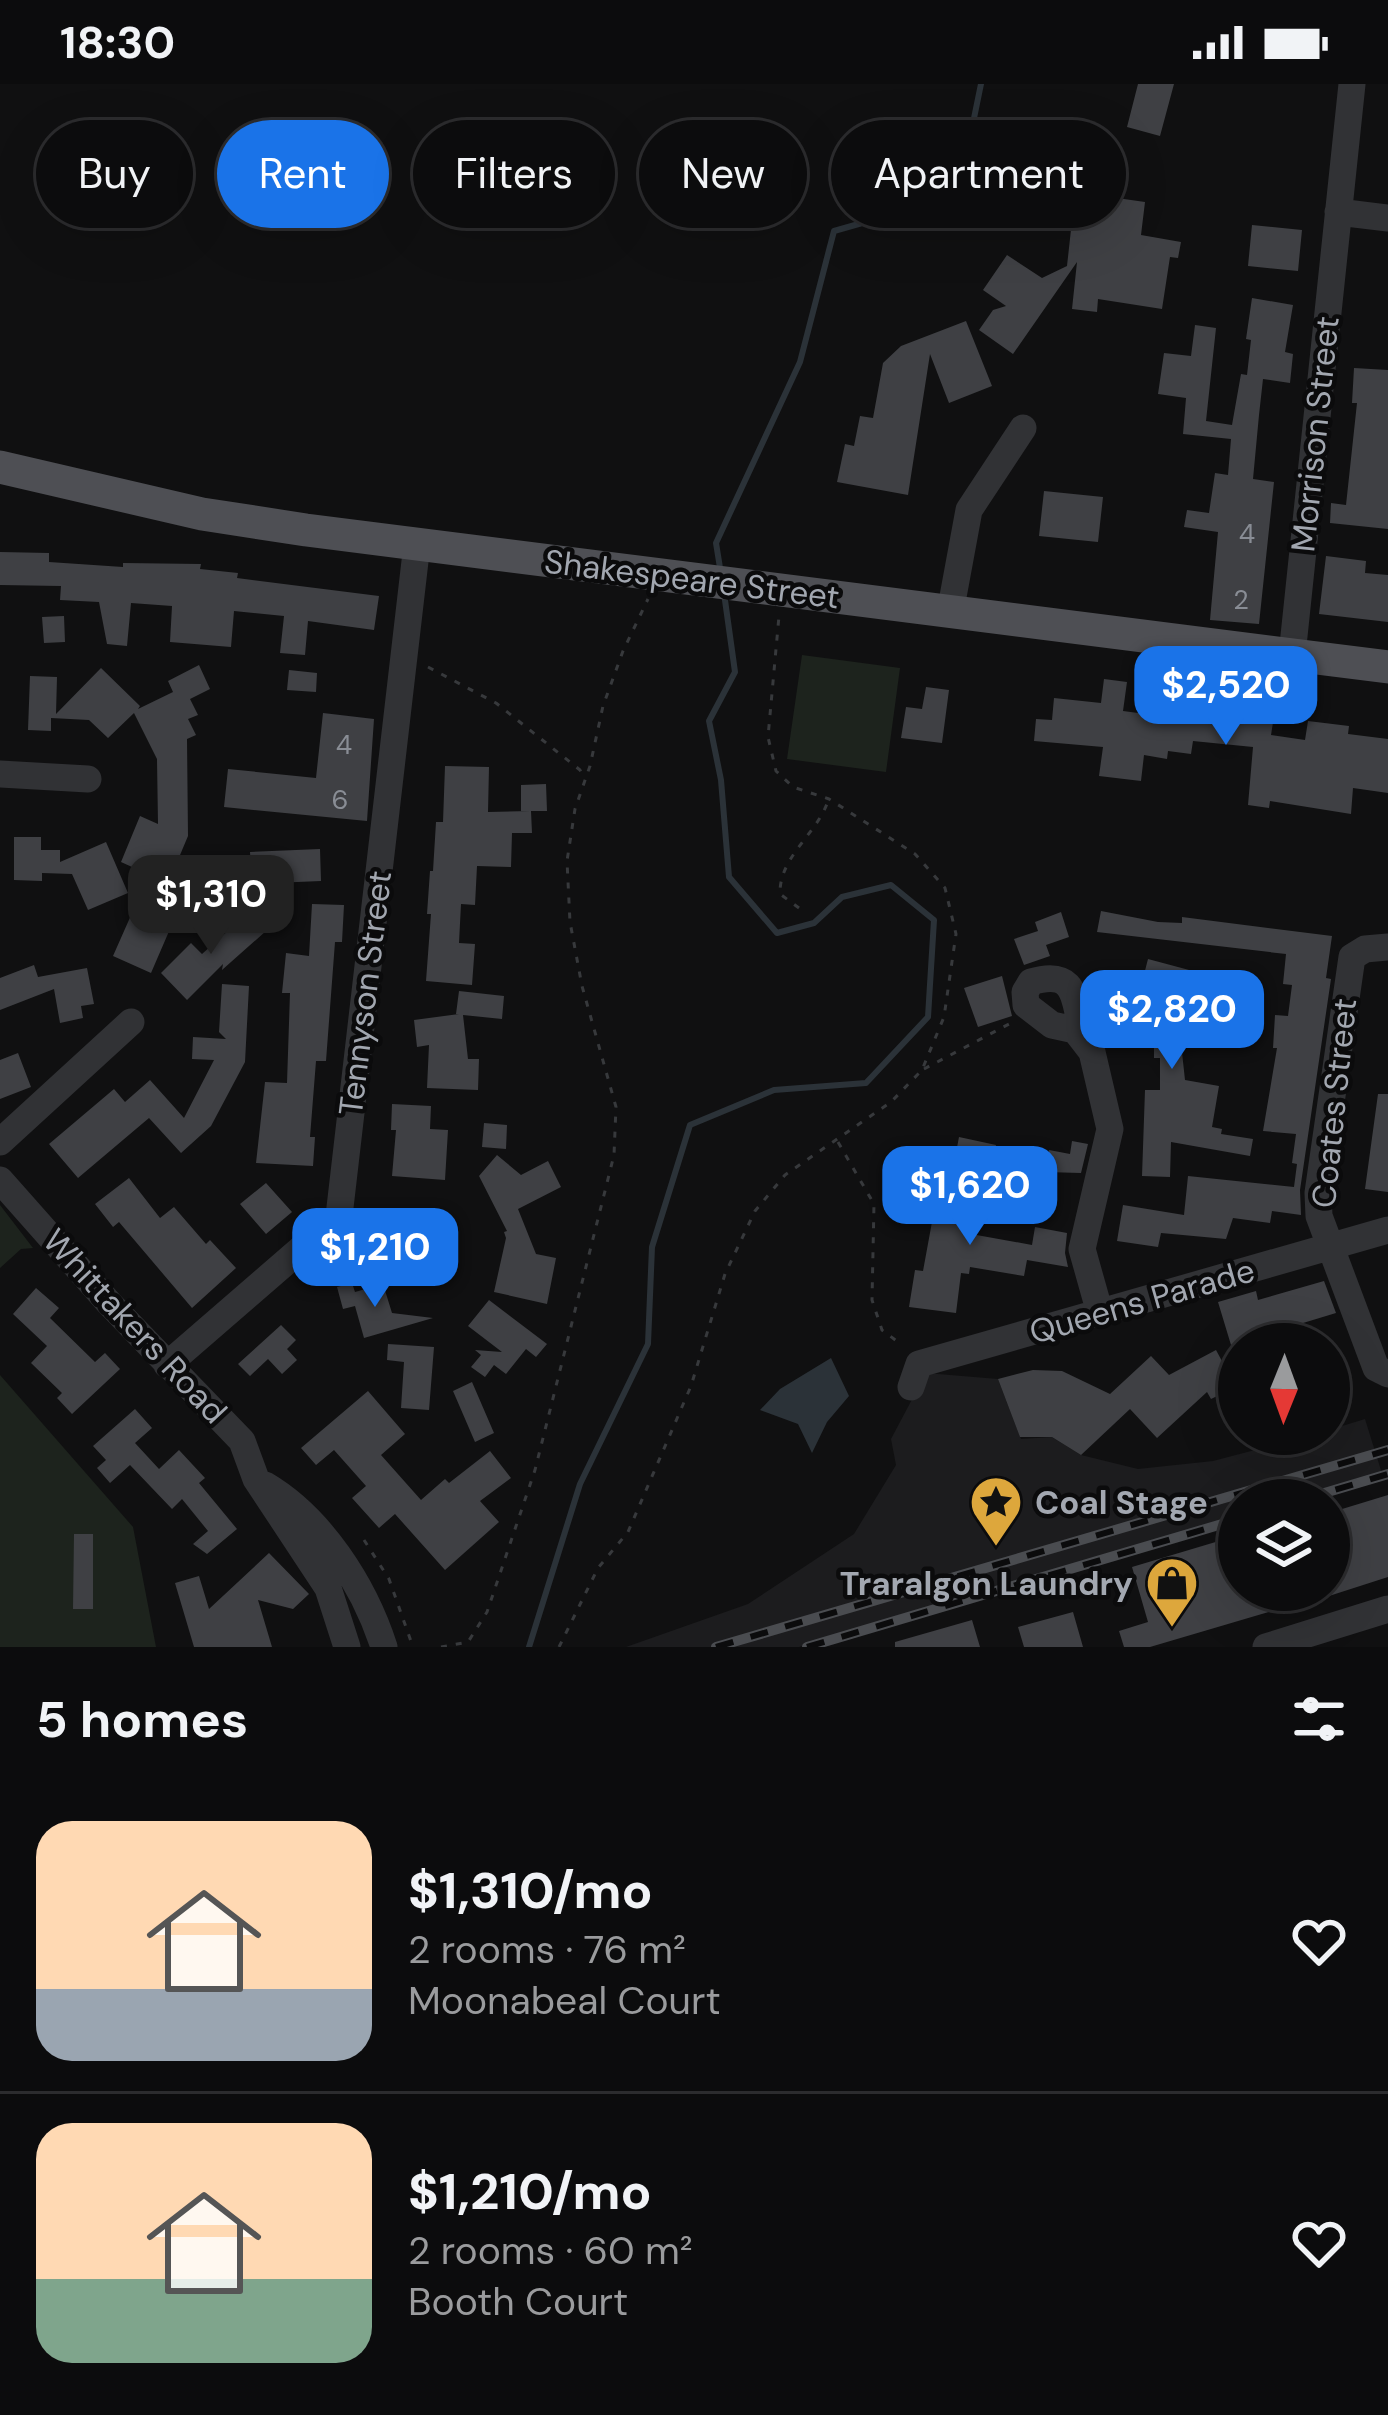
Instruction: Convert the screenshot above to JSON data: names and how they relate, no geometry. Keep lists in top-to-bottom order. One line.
{"streets":{"main road":["Shakespeare Street"],"street":["Morrison Street","Tennyson Street","Coates Street","Queens Parade","Whittakers Road"]},"crossings":[["Morrison Street","Shakespeare Street"],["Shakespeare Street","Tennyson Street"],["Coates Street","Queens Parade"]],"places":{"place":["Coal Stage"],"shop":["Traralgon Laundry"]},"house_numbers":["4","2","4","6"],"north":"bottom","page":{"status":"18:30","chip":["Buy","Rent","Filters","New","Apartment"],"price":["$2,520","$1,310","$2,820","$1,620","$1,210"],"heading":"5 homes","list":[{"name":"$1,310/mo","note":"2 rooms · 76 m² · Moonabeal Court"},{"name":"$1,210/mo","note":"2 rooms · 60 m² · Booth Court"}]}}
